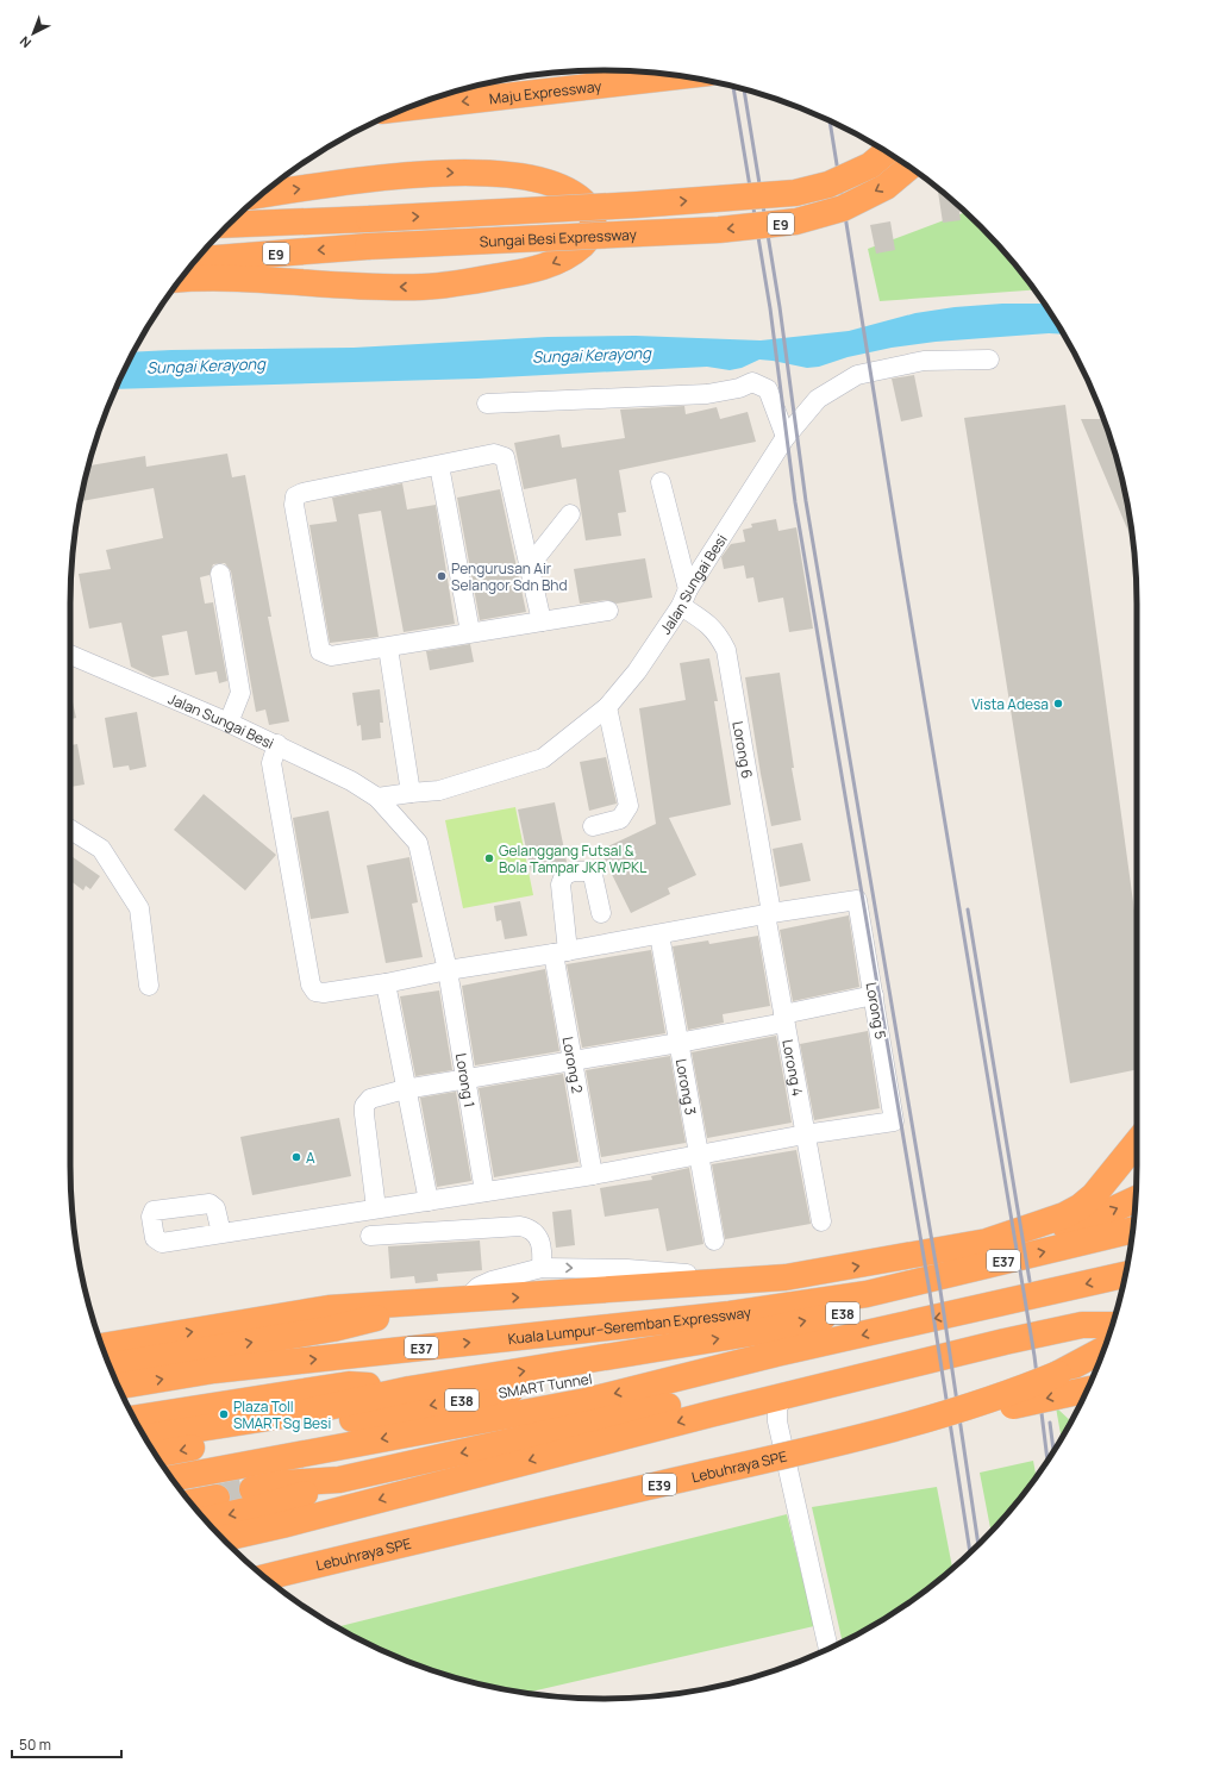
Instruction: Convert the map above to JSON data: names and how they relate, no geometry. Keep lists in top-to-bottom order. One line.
{"streets":{"highway":["Maju Expressway","E9","Sungai Besi Expressway","E37","E38","Kuala Lumpur–Seremban Expressway","SMART Tunnel","Lebuhraya SPE","E39"],"street":["Jalan Sungai Besi","Lorong 6","Lorong 5","Lorong 2","Lorong 4","Lorong 1","Lorong 3"]},"crossings":[["Jalan Sungai Besi","Lorong 6"],["Jalan Sungai Besi","Lorong 1"],["Lorong 6","Lorong 5"],["Lorong 6","Lorong 4"],["Lorong 5","Lorong 4"],["Kuala Lumpur–Seremban Expressway","SMART Tunnel"]],"one_way":["Maju Expressway"],"water":["Sungai Kerayong"],"places":["Pengurusan Air Selangor Sdn Bhd","Vista Adesa","Gelanggang Futsal & Bola Tampar JKR WPKL","A","Plaza Toll SMART Sg Besi"],"scale_bar":"50 m","north":"bottom left"}
